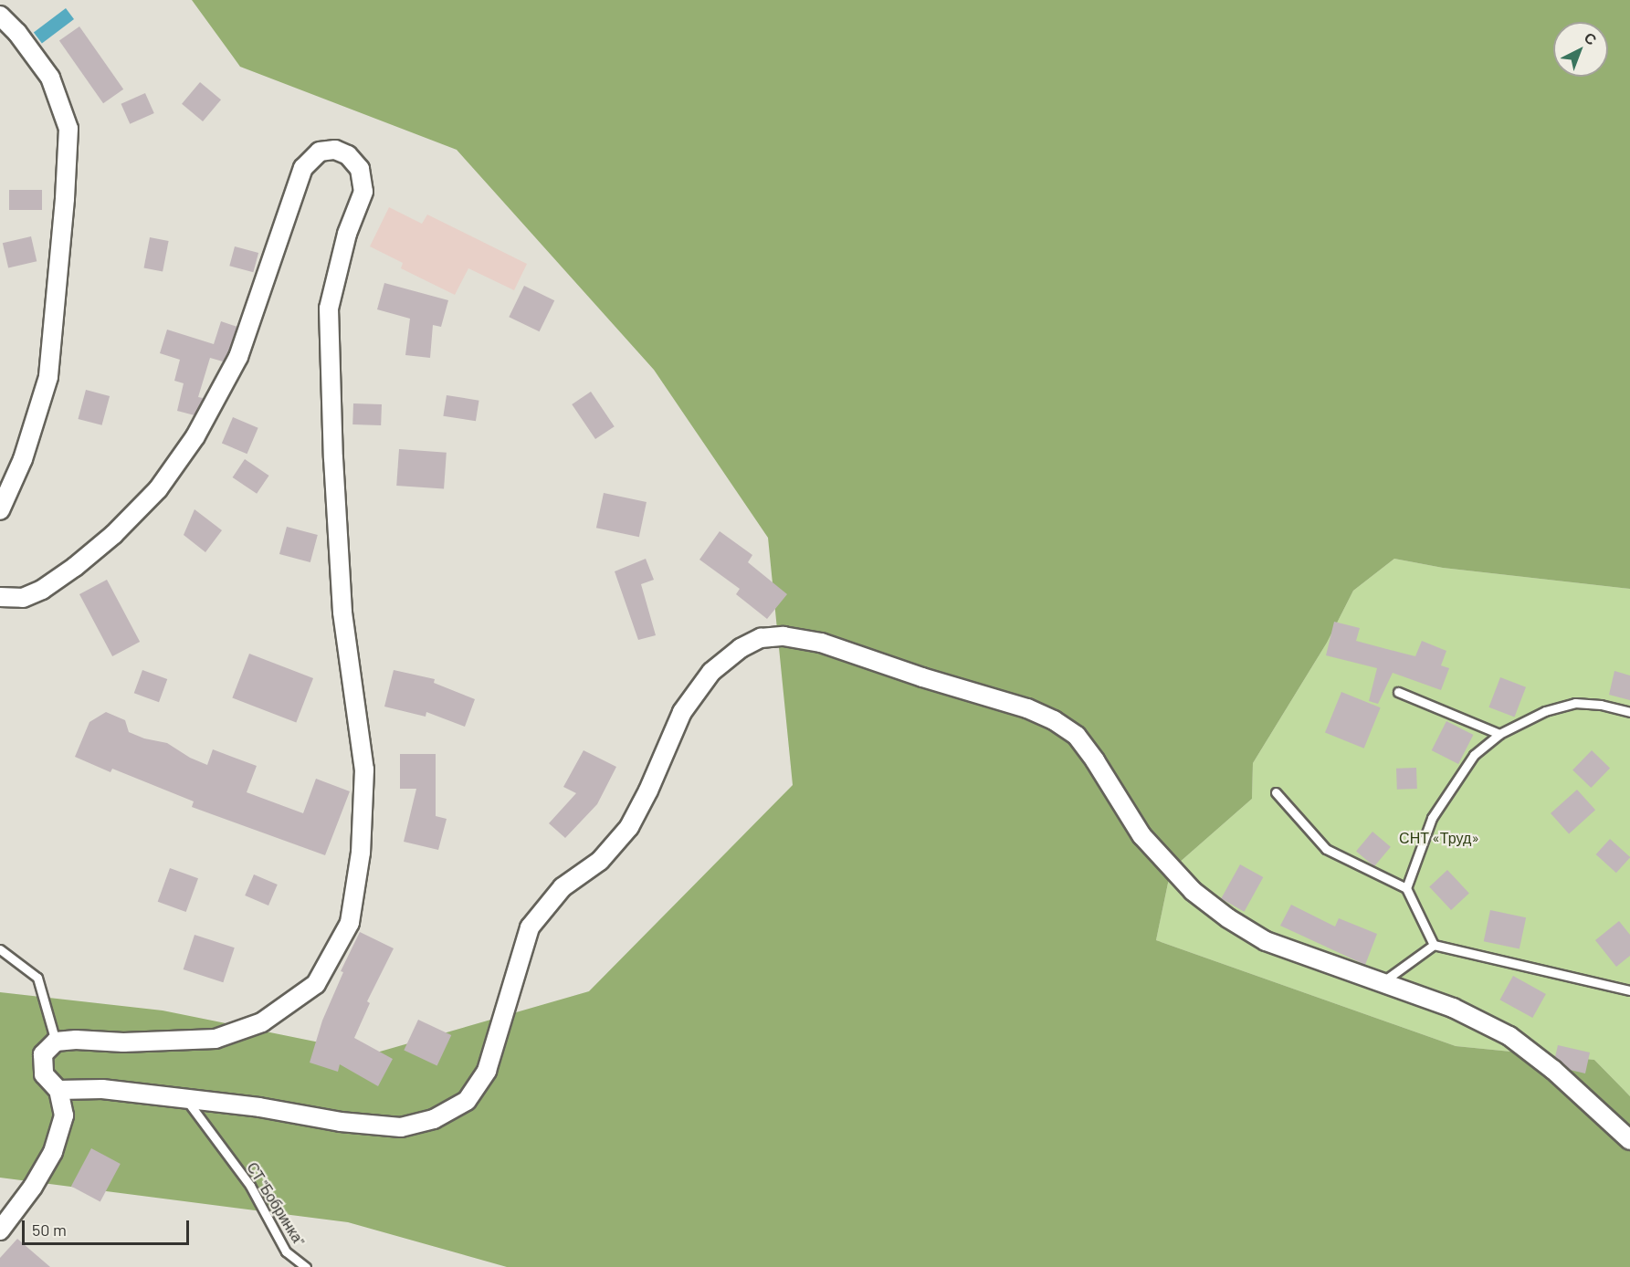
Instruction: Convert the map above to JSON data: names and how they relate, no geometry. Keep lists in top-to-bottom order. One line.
{"streets":{"lane":["СТ \"Бобринка\""]},"parks":["СНТ «Труд»"],"scale_bar":"50 m","north":"top right"}
